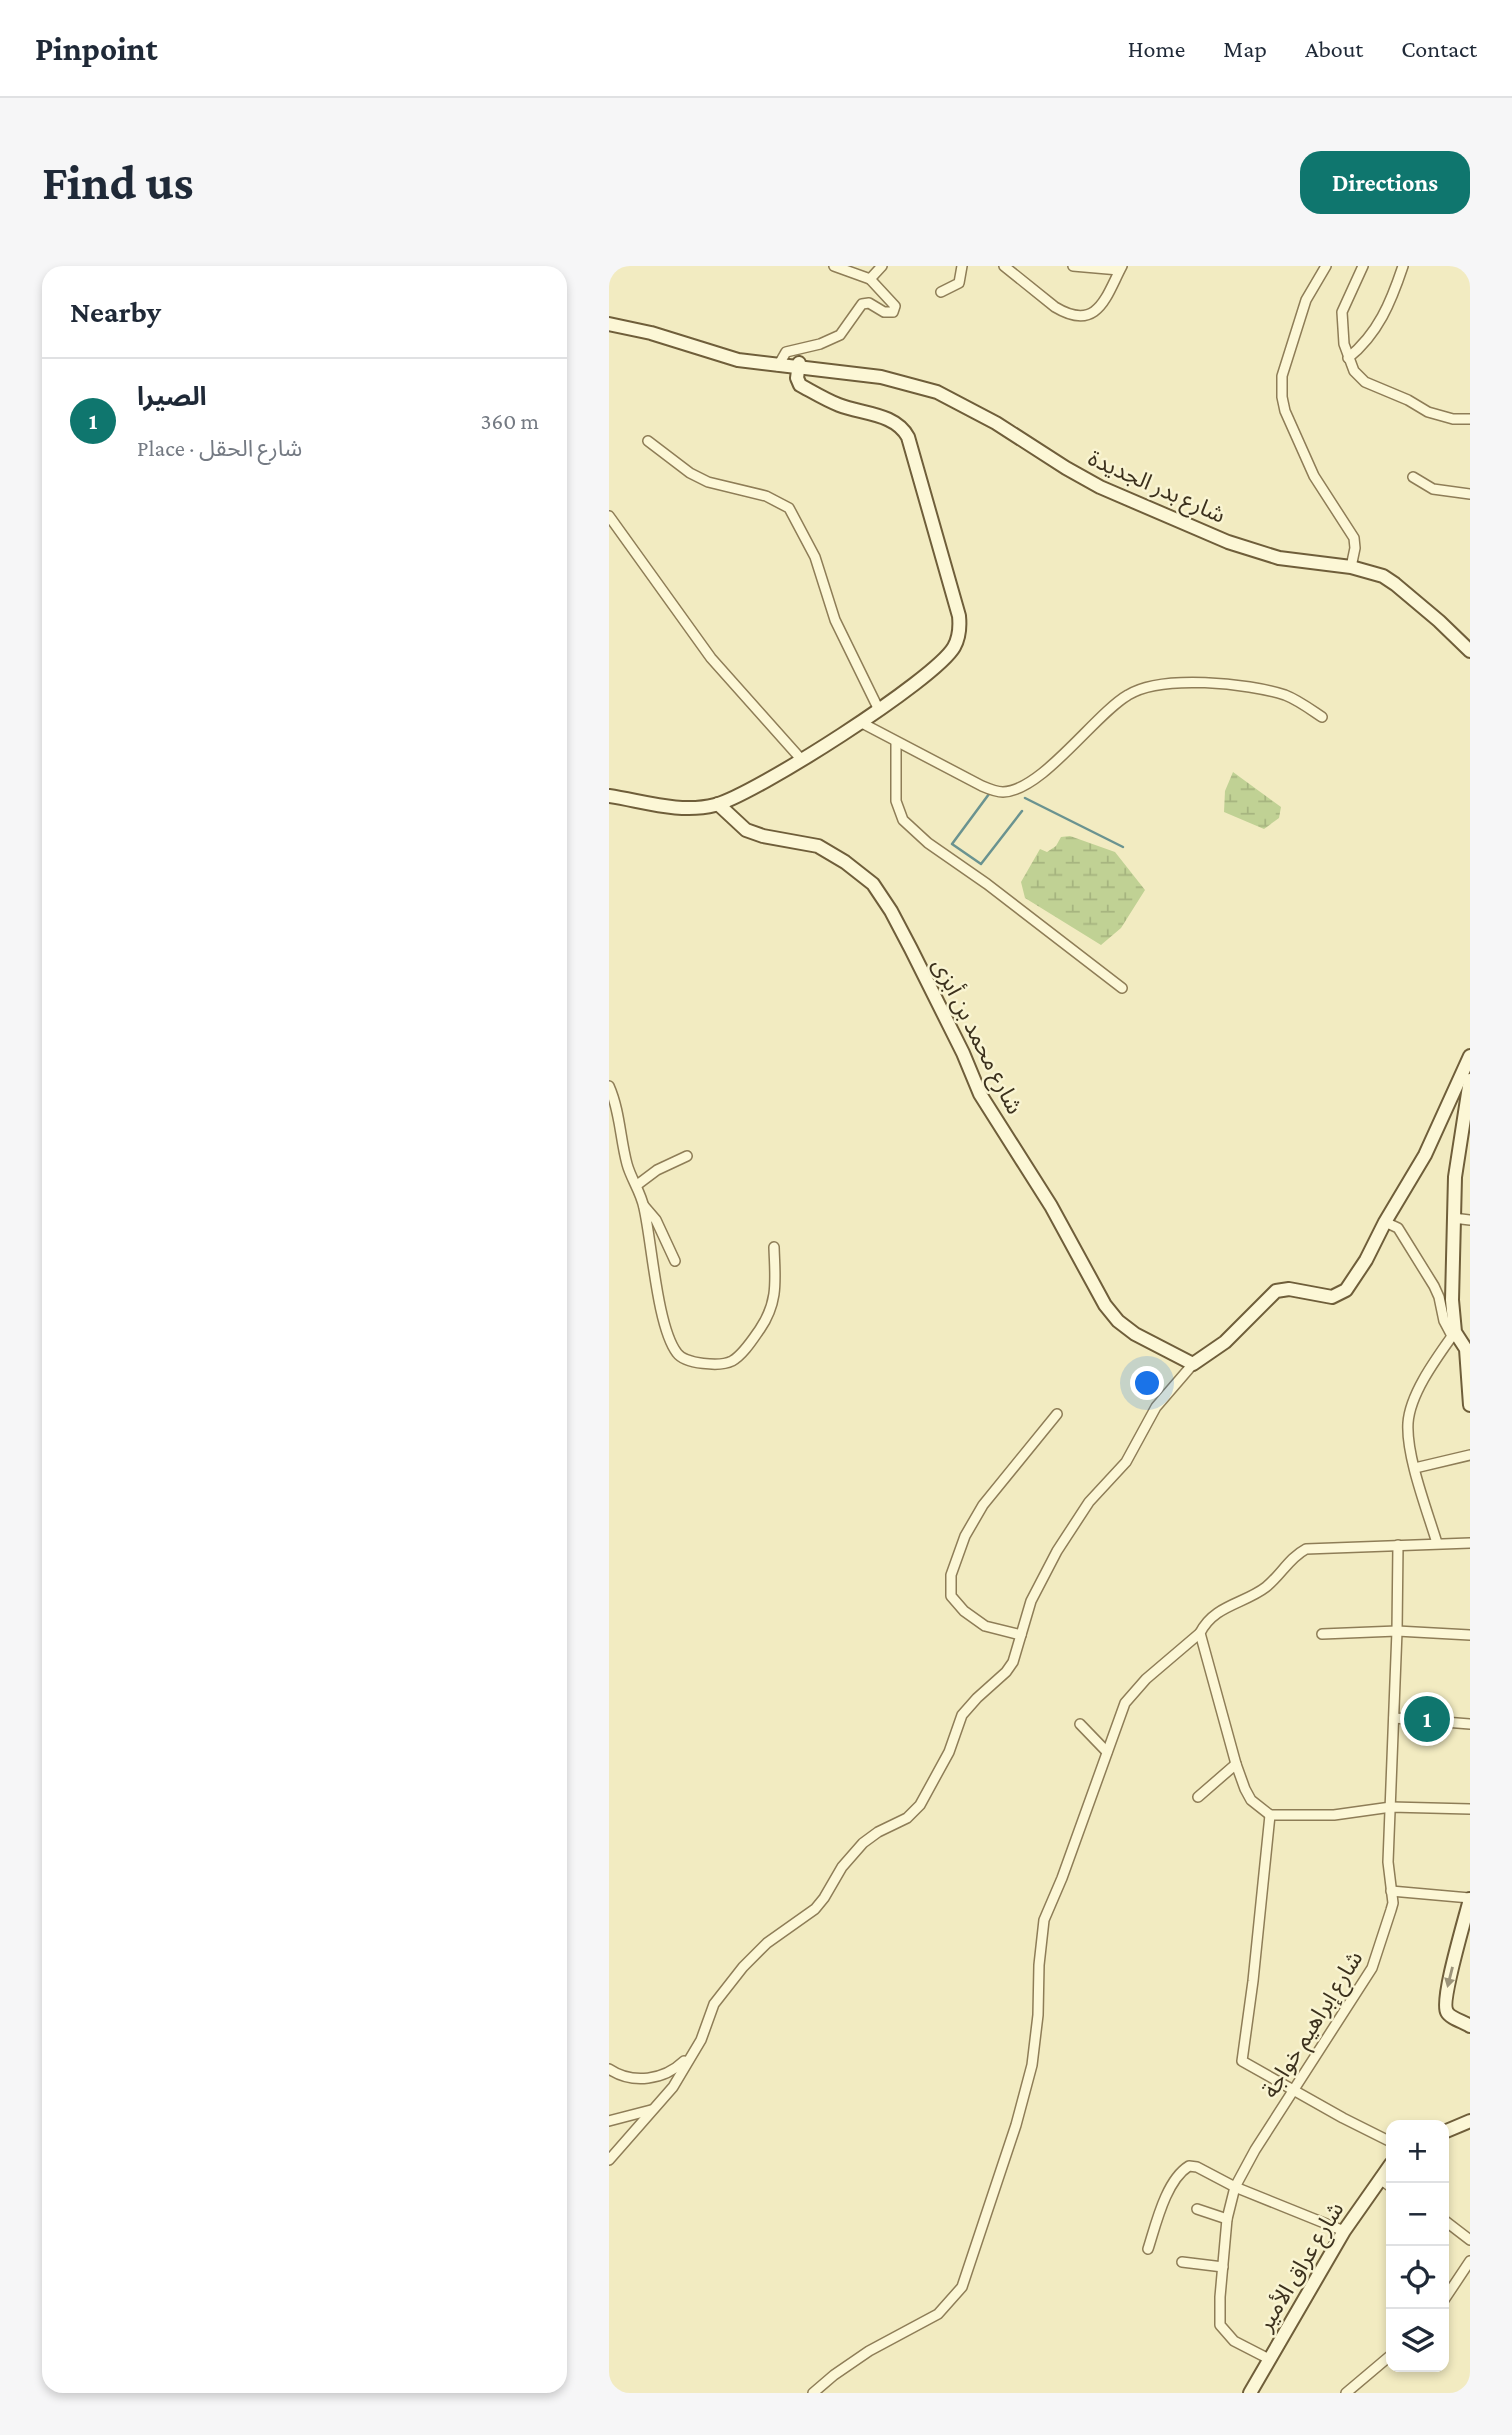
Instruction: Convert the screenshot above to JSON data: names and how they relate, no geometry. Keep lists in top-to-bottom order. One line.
{"streets":{"street":["شارع بدر الجديدة","شارع محمد بن أبزى","شارع إبراهيم خواجة","شارع عراق الأمير"]},"crossings":[["شارع إبراهيم خواجة","شارع عراق الأمير"]],"page":{"header":"Pinpoint","nav":["Home","Map","About","Contact"],"buttons":"Directions","title":"Find us","heading":"Nearby","list":[{"mark":"1","name":"الصيرا","note":"Place · شارع الحقل","value":"360 m"}],"pins":"1","map_buttons":["+","−"]}}
